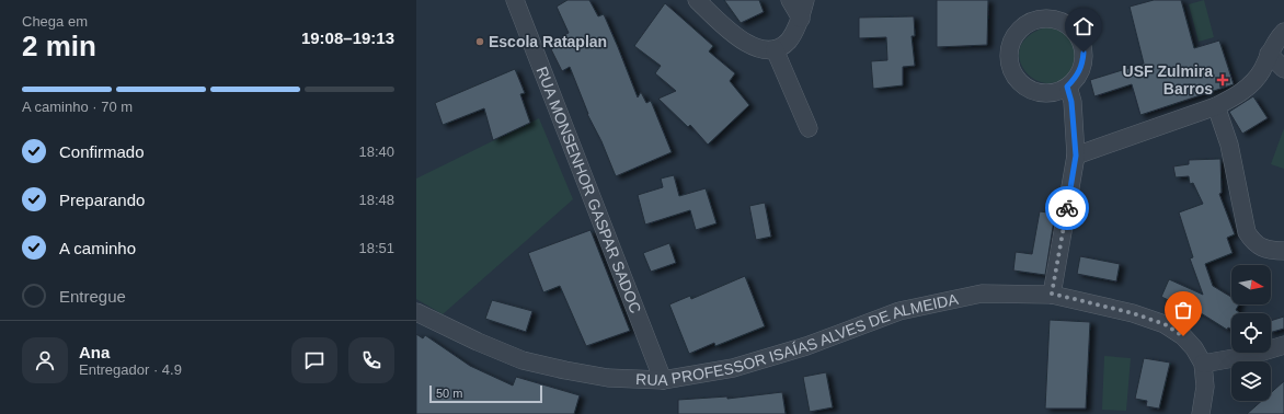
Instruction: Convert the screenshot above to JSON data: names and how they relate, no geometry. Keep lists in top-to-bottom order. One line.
{"streets":{"street":["RUA MONSENHOR GASPAR SADOC","RUA PROFESSOR ISAÍAS ALVES DE ALMEIDA"]},"crossings":[["RUA MONSENHOR GASPAR SADOC","RUA PROFESSOR ISAÍAS ALVES DE ALMEIDA"]],"places":{"other":["Escola Rataplan"],"health":["USF Zulmira Barros"]},"scale_bar":"50 m","north":"right","page":{"heading":["2 min","Chega em","19:08–19:13"],"panel":["Ana","Entregador · 4.9"],"bar":"A caminho · 70 m","list":[["Confirmado","18:40"],["Preparando","18:48"],["A caminho","18:51"],"Entregue"],"scale":"50 m"}}
